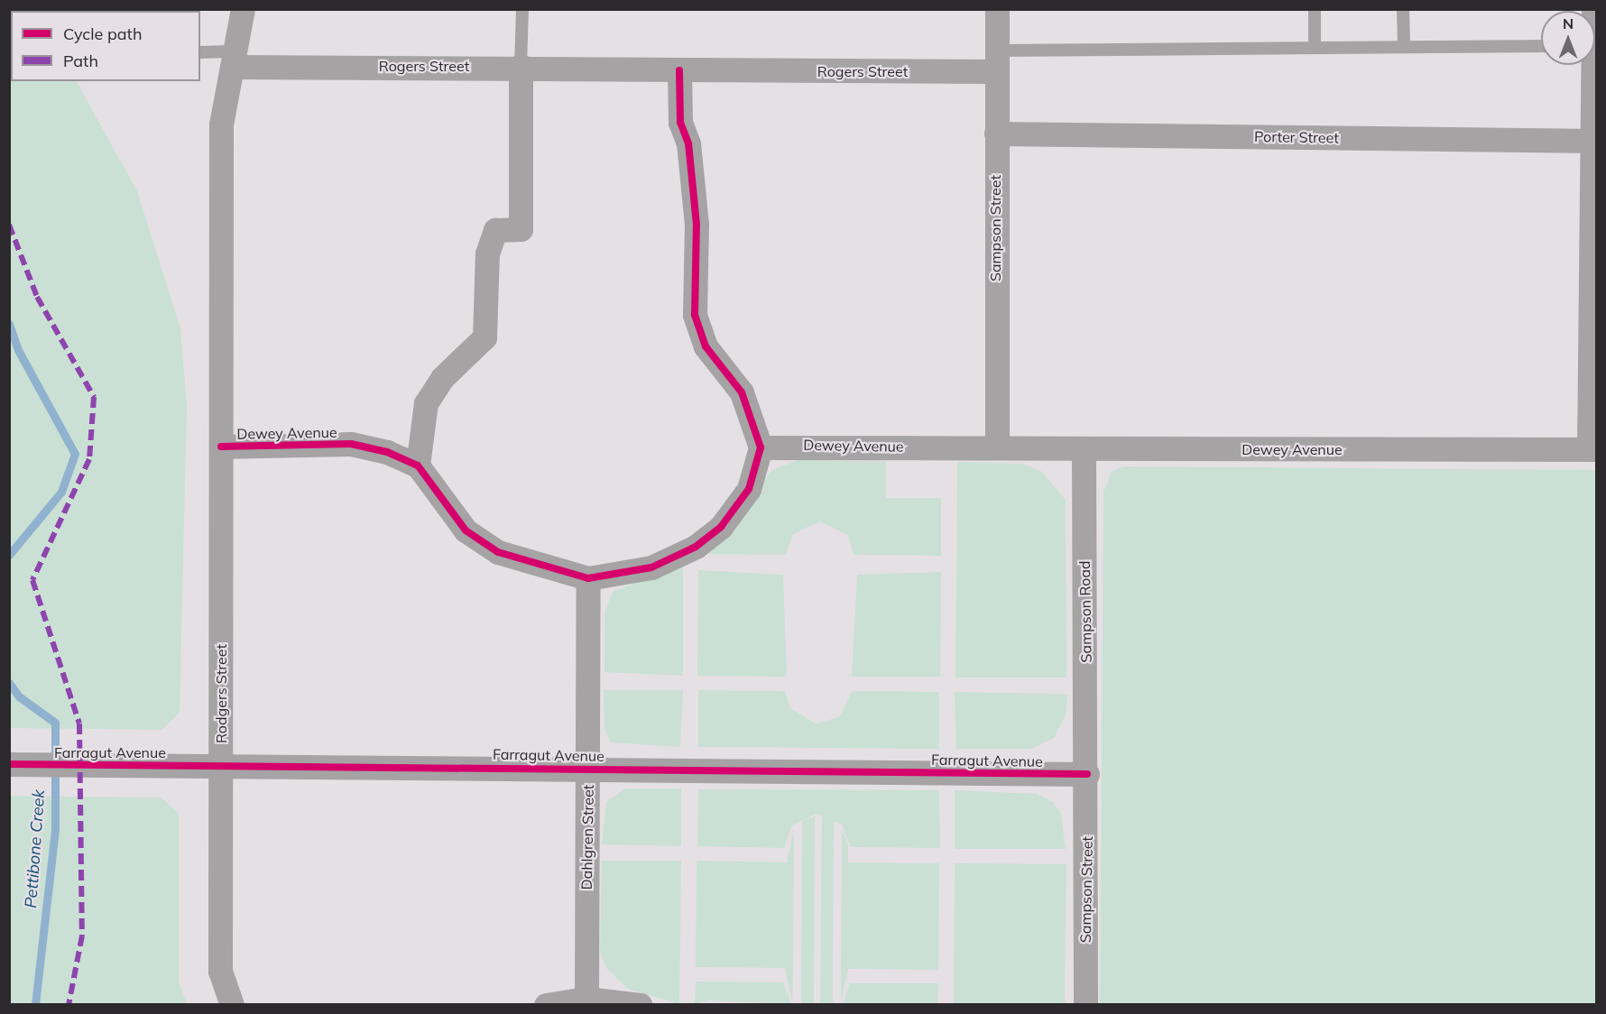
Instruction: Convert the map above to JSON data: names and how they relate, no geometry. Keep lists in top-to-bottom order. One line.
{"streets":{"street":["Rogers Street","Porter Street","Sampson Street","Dewey Avenue","Sampson Road","Rodgers Street","Farragut Avenue","Dahlgren Street"]},"crossings":[["Rogers Street","Sampson Street"],["Porter Street","Sampson Street"],["Sampson Street","Dewey Avenue"],["Sampson Street","Sampson Road"],["Sampson Street","Farragut Avenue"],["Dewey Avenue","Sampson Road"],["Dewey Avenue","Rodgers Street"],["Sampson Road","Farragut Avenue"],["Rodgers Street","Farragut Avenue"],["Farragut Avenue","Dahlgren Street"]],"water":["Pettibone Creek"],"legend":["Cycle path","Path"],"north":"top"}
